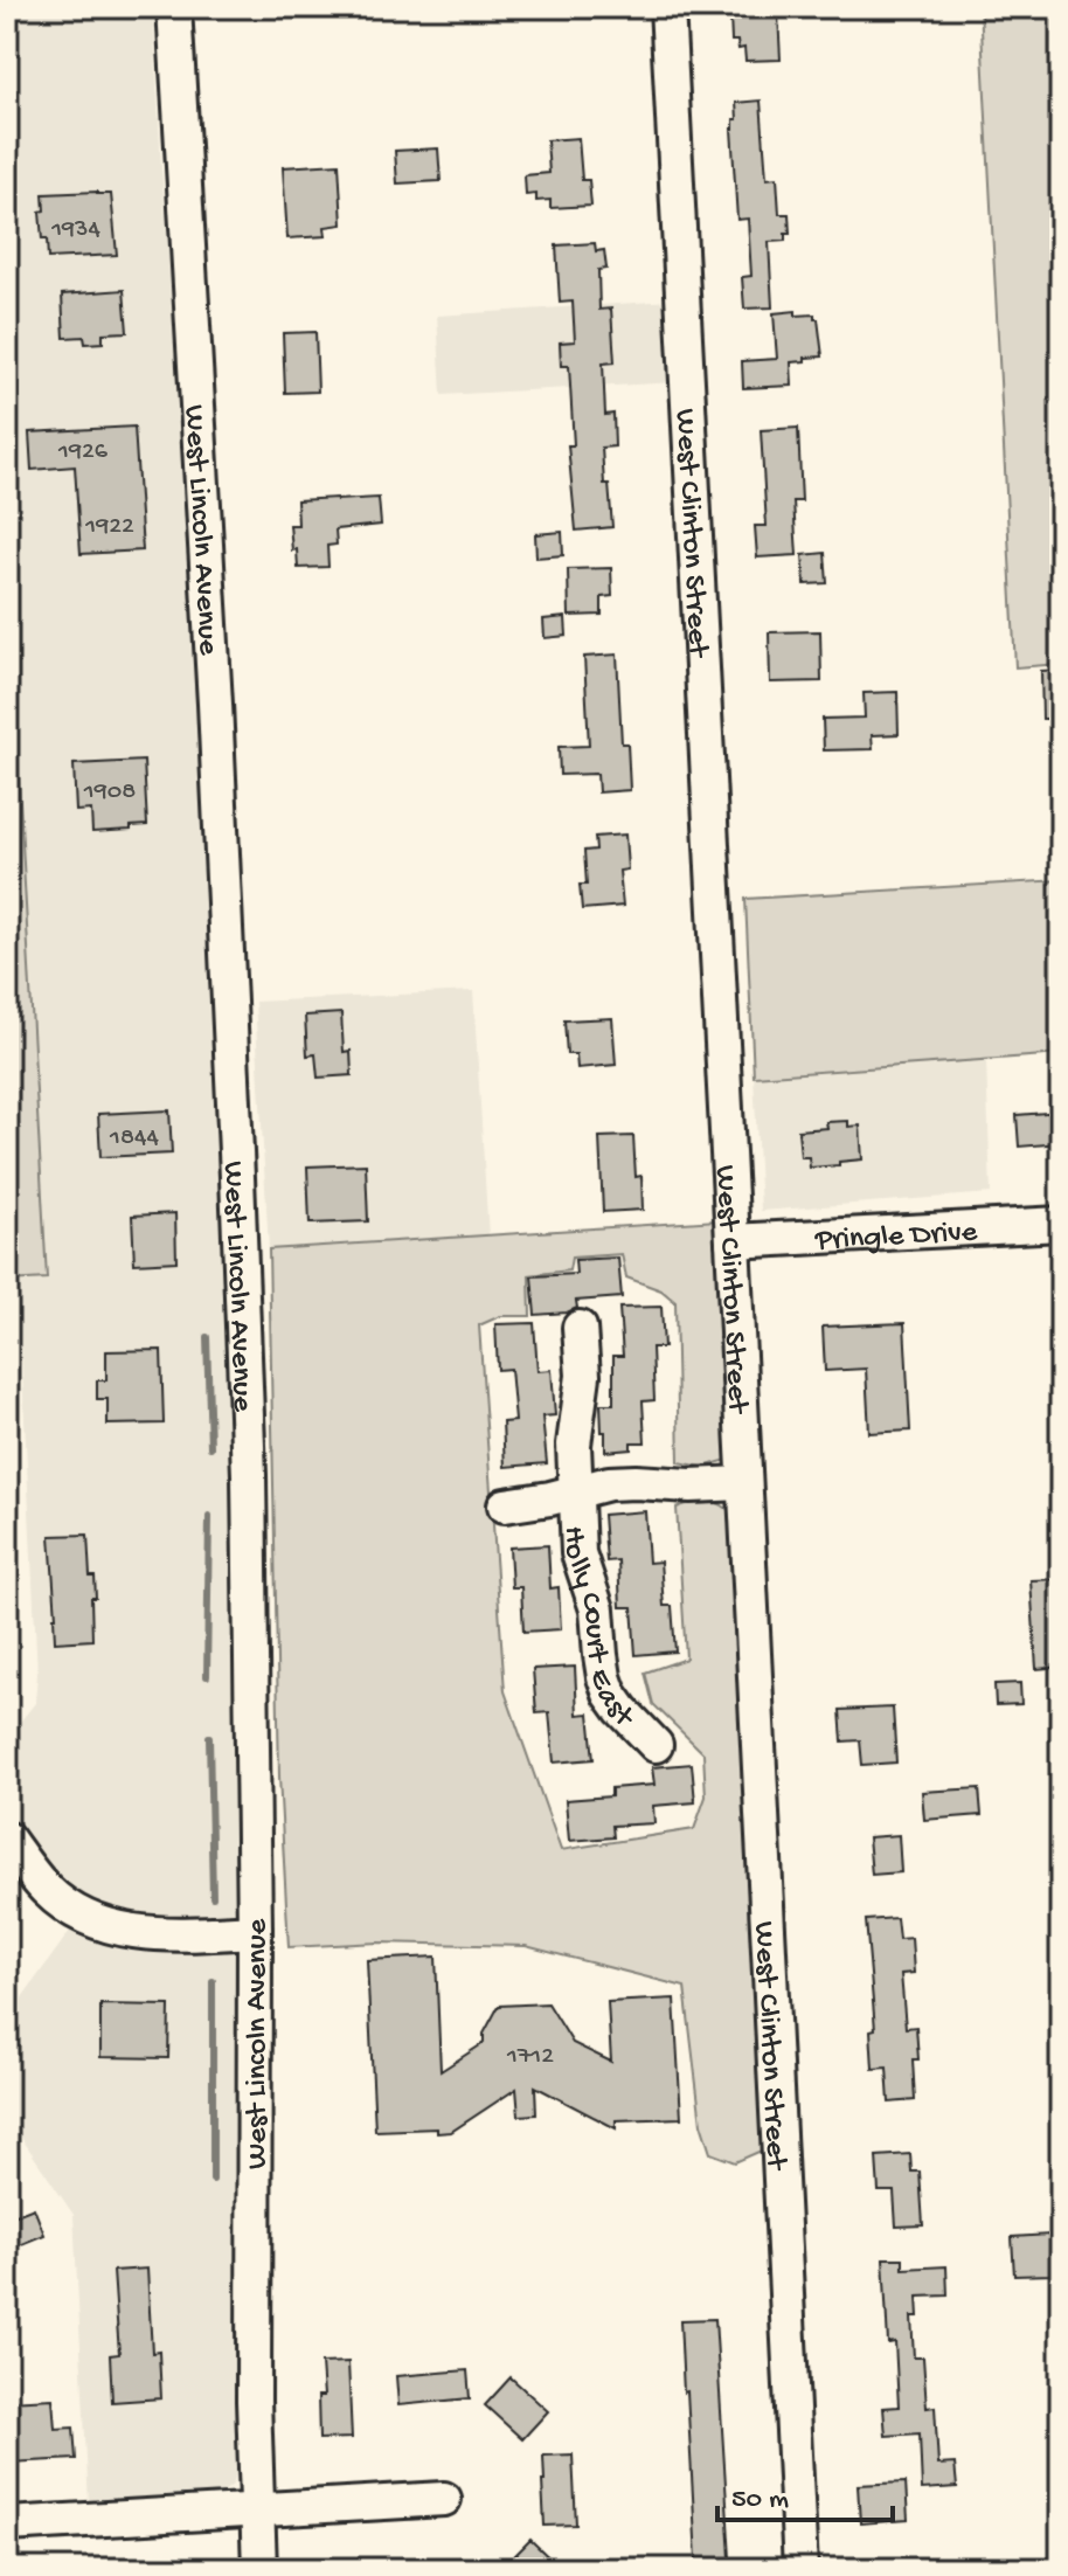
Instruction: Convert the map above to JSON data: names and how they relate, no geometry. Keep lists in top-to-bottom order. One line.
{"streets":{"street":["West Lincoln Avenue","West Clinton Street","Pringle Drive","Holly Court East"]},"crossings":[["West Clinton Street","Pringle Drive"]],"house_numbers":["1934","1926","1922","1908","1844","1712"],"scale_bar":"50 m"}
